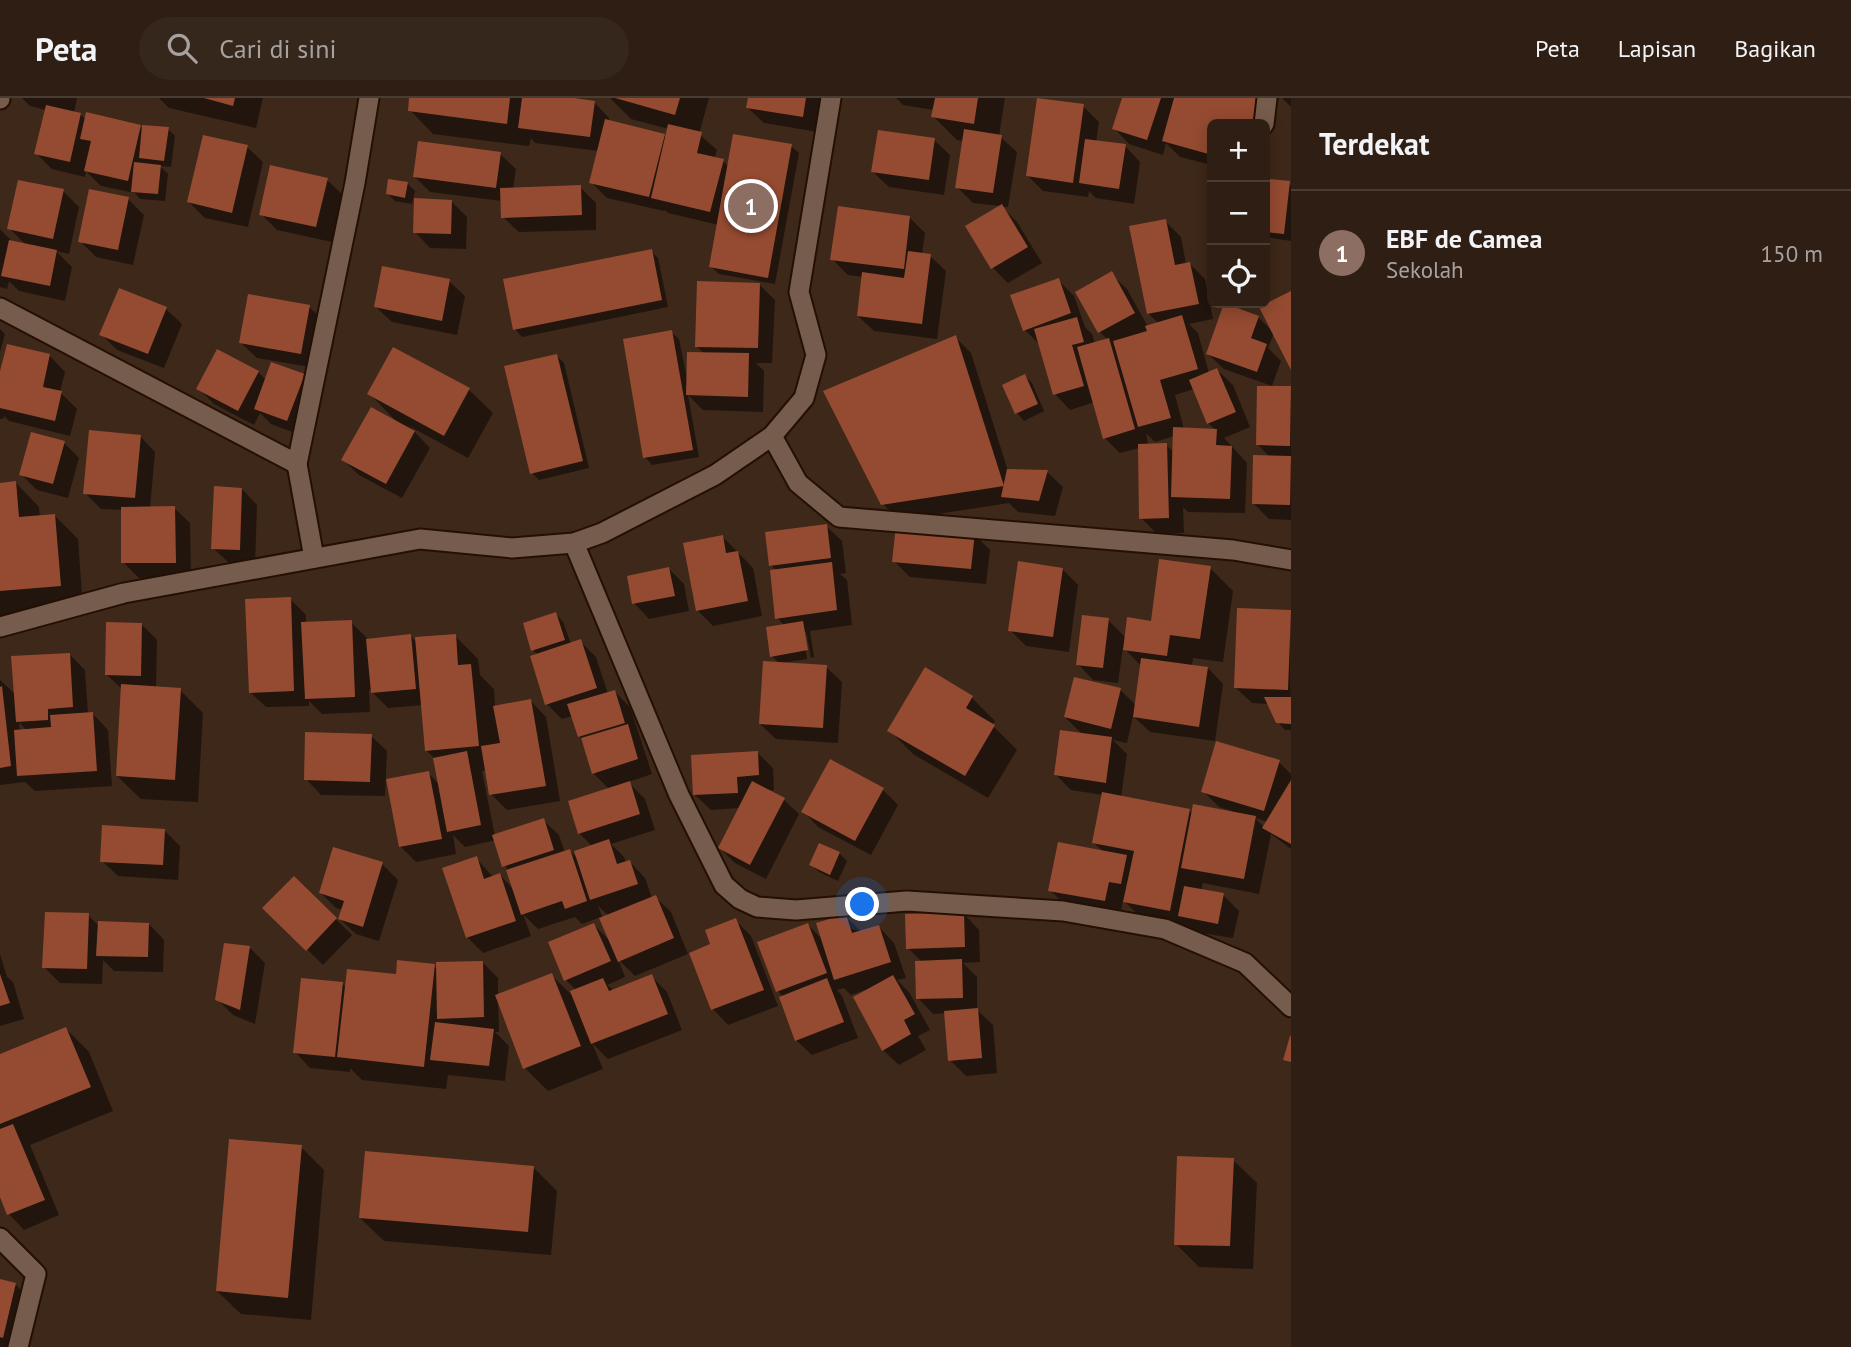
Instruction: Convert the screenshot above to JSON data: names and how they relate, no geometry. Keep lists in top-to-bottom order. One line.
{"page":{"header":"Peta","search":"Cari di sini","nav":["Peta","Lapisan","Bagikan"],"heading":"Terdekat","map_buttons":["+","−"],"pins":"1","list":[{"mark":"1","name":"EBF de Camea","note":"Sekolah","value":"150 m"}]}}
